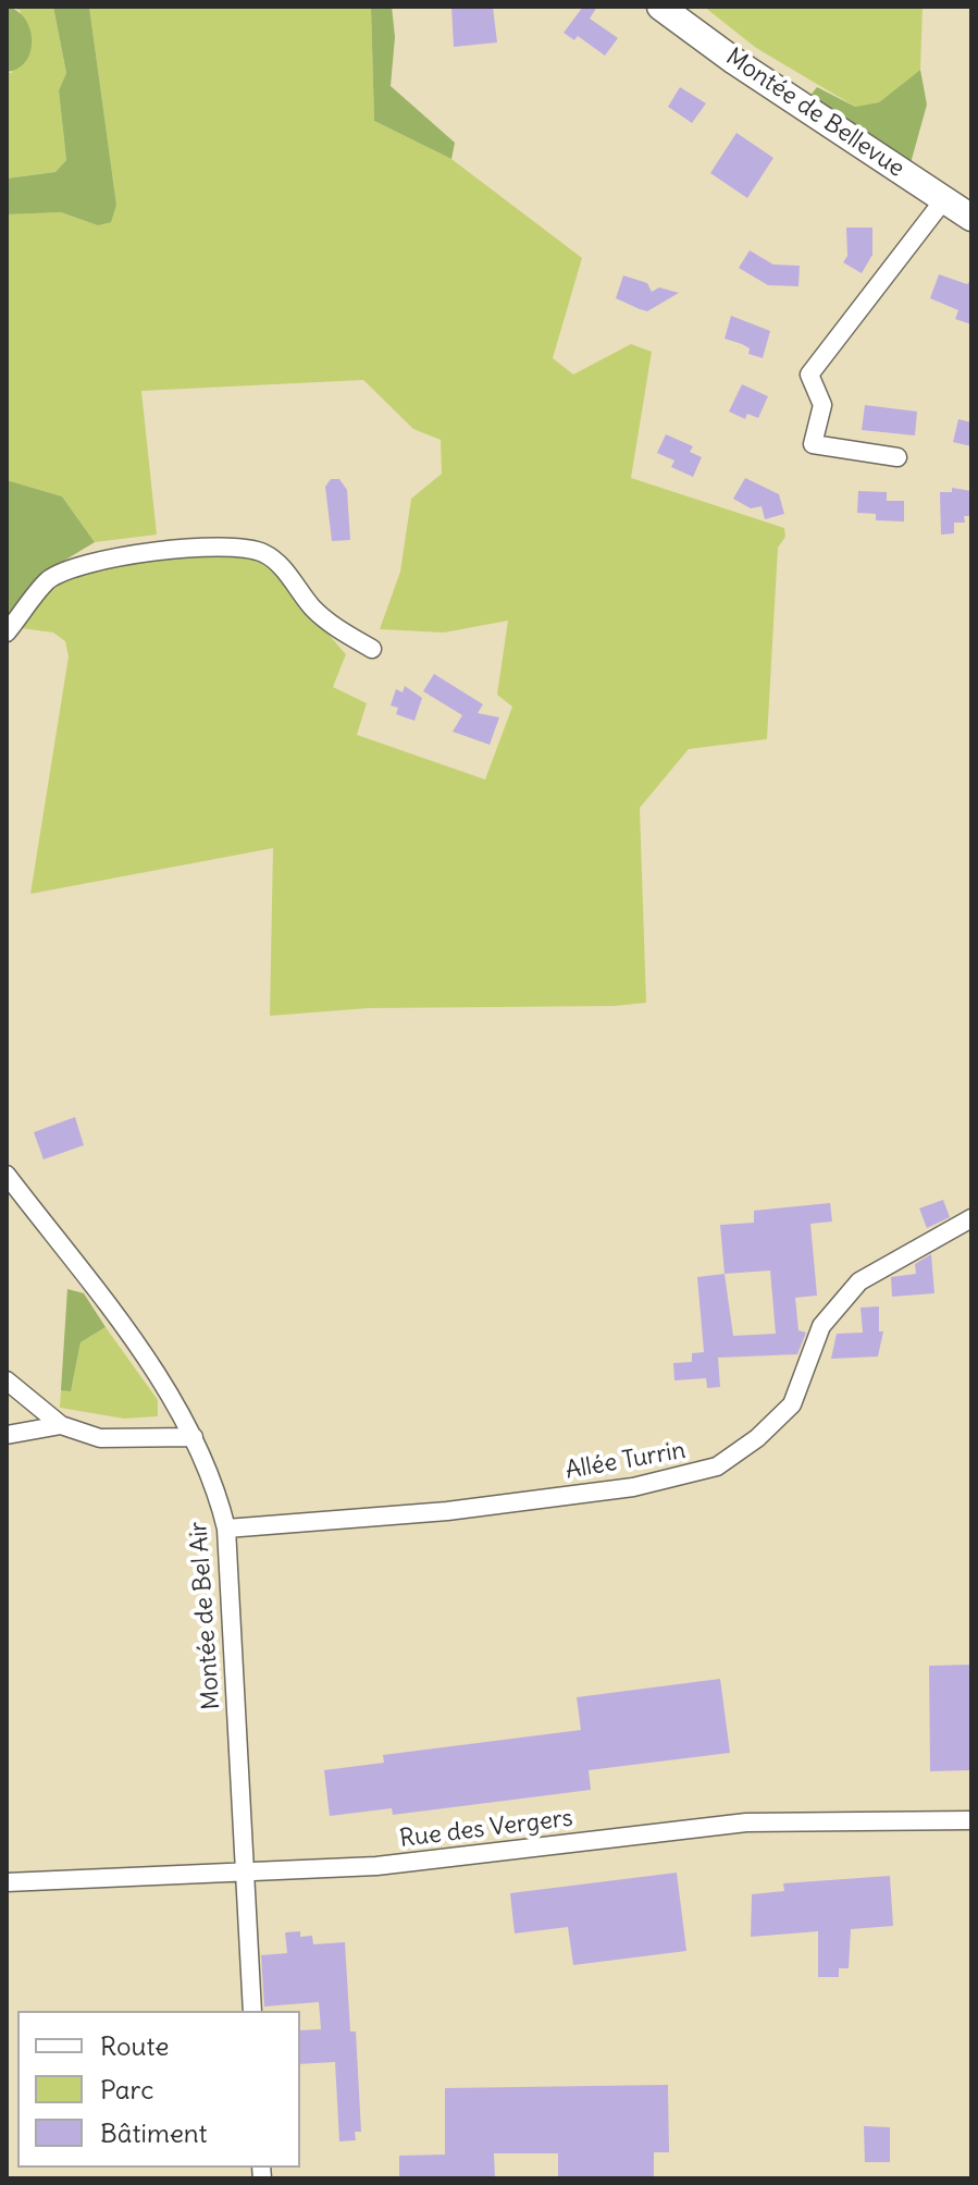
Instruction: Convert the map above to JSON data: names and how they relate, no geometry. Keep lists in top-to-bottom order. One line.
{"streets":{"main road":["Montée de Bellevue"],"street":["Allée Turrin","Montée de Bel Air","Rue des Vergers"]},"crossings":[["Allée Turrin","Montée de Bel Air"],["Montée de Bel Air","Rue des Vergers"]],"legend":["Route","Parc","Bâtiment"]}
